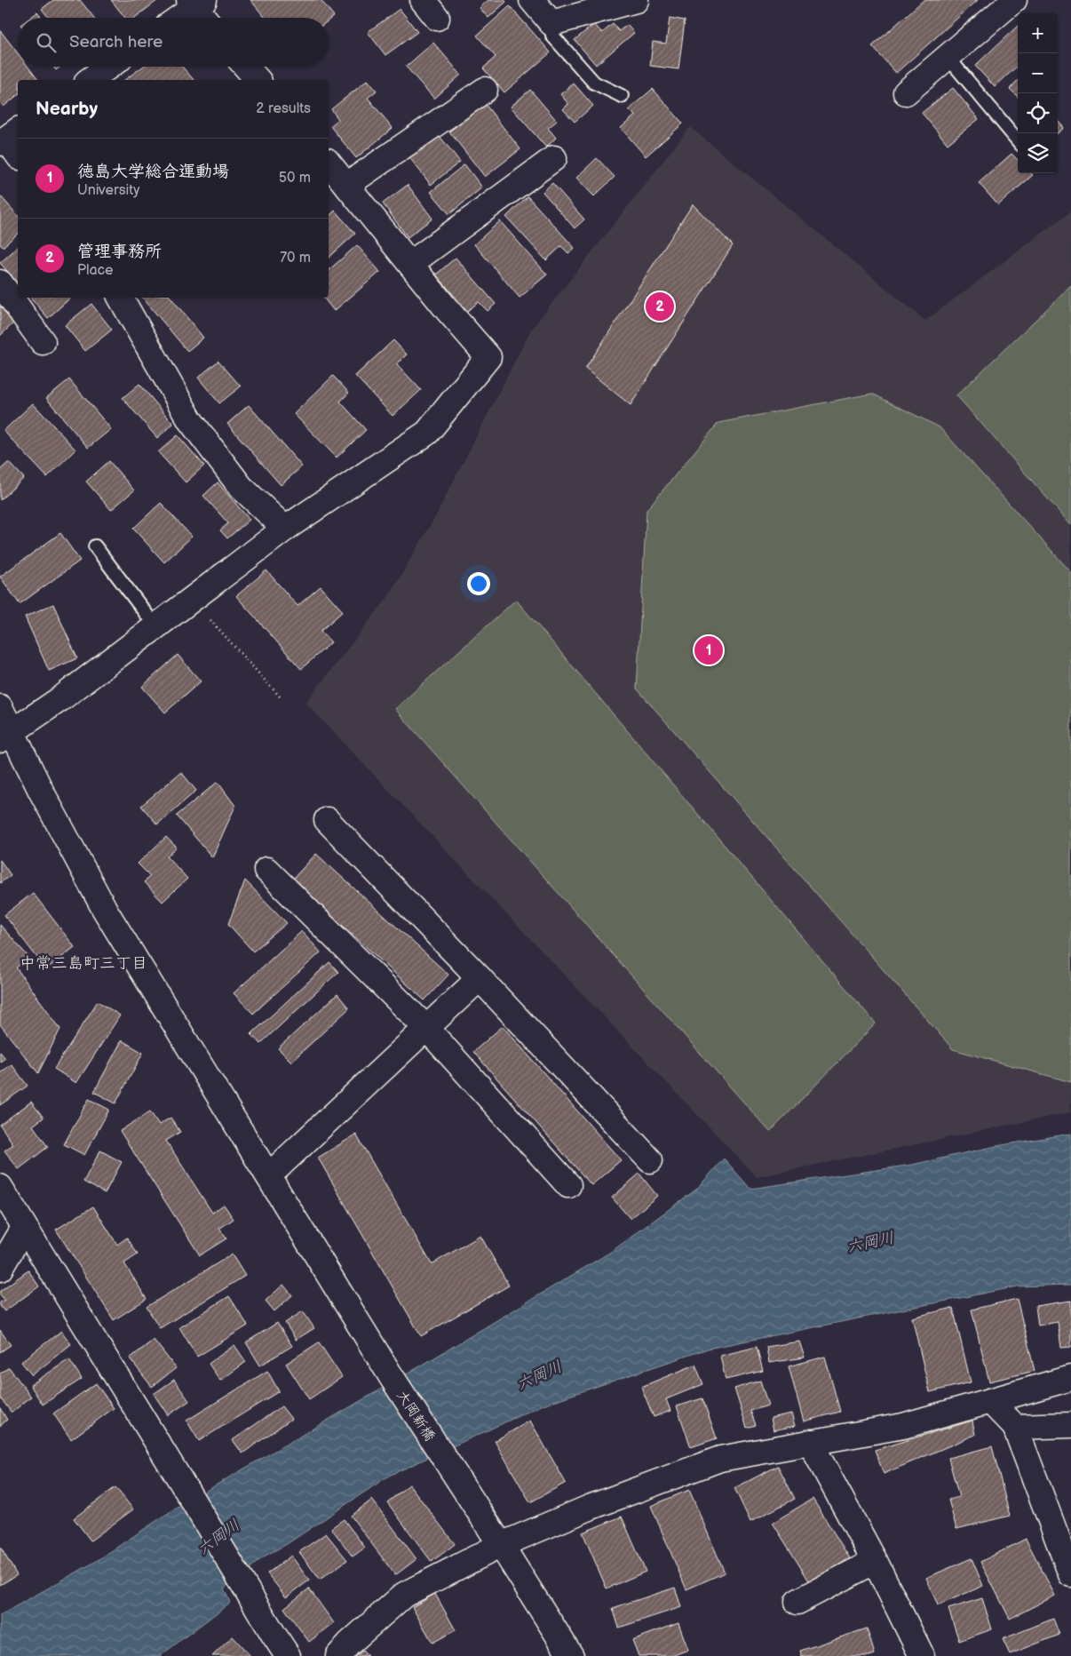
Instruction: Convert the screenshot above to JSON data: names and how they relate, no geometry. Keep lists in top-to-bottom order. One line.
{"streets":{"street":["大岡新橋"]},"districts":["中常三島町三丁目"],"water":["六岡川"],"page":{"map_buttons":["+","−"],"search":"Search here","heading":["Nearby","2 results"],"list":[{"mark":"1","name":"徳島大学総合運動場","note":"University","value":"50 m"},{"mark":"2","name":"管理事務所","note":"Place","value":"70 m"}],"pins":["2","1"]}}
